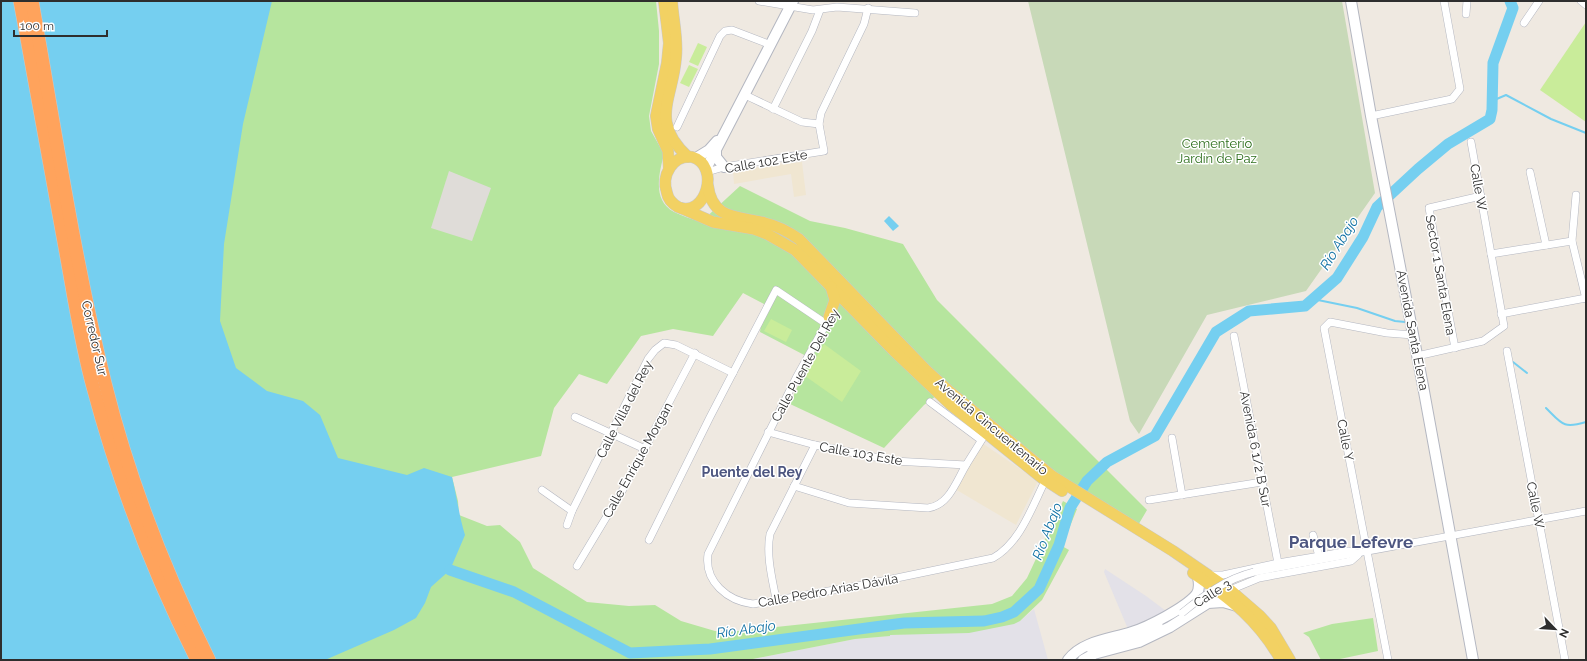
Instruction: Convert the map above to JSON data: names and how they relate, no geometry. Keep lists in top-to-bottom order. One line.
{"streets":{"highway":["Corredor Sur"],"main road":["Avenida Cincuentenario"],"street":["Calle 102 Este","Calle W","Sector 1 Santa Elena","Avenida Santa Elena","Calle Puente Del Rey","Calle Villa del Rey","Calle Y","Avenida 6 1/2 B Sur","Calle 103 Este","Calle Enrique Morgan","Calle Pedro Arias Dávila","Calle 3"]},"crossings":[["Calle 102 Este","Avenida Cincuentenario"],["Calle W","Sector 1 Santa Elena"],["Calle W","Calle 3"],["Avenida Santa Elena","Calle Y"],["Avenida Santa Elena","Calle 3"],["Calle Puente Del Rey","Avenida Cincuentenario"],["Calle Puente Del Rey","Calle 103 Este"],["Calle Puente Del Rey","Calle Pedro Arias Dávila"],["Calle Villa del Rey","Calle Enrique Morgan"],["Avenida Cincuentenario","Calle Pedro Arias Dávila"],["Avenida Cincuentenario","Calle 3"],["Calle Y","Calle 3"],["Avenida 6 1/2 B Sur","Calle 3"],["Calle 103 Este","Calle Pedro Arias Dávila"]],"districts":["Puente del Rey","Parque Lefevre"],"water":["Río Abajo"],"parks":["Cementerio Jardín de Paz"],"scale_bar":"100 m","north":"bottom right"}
